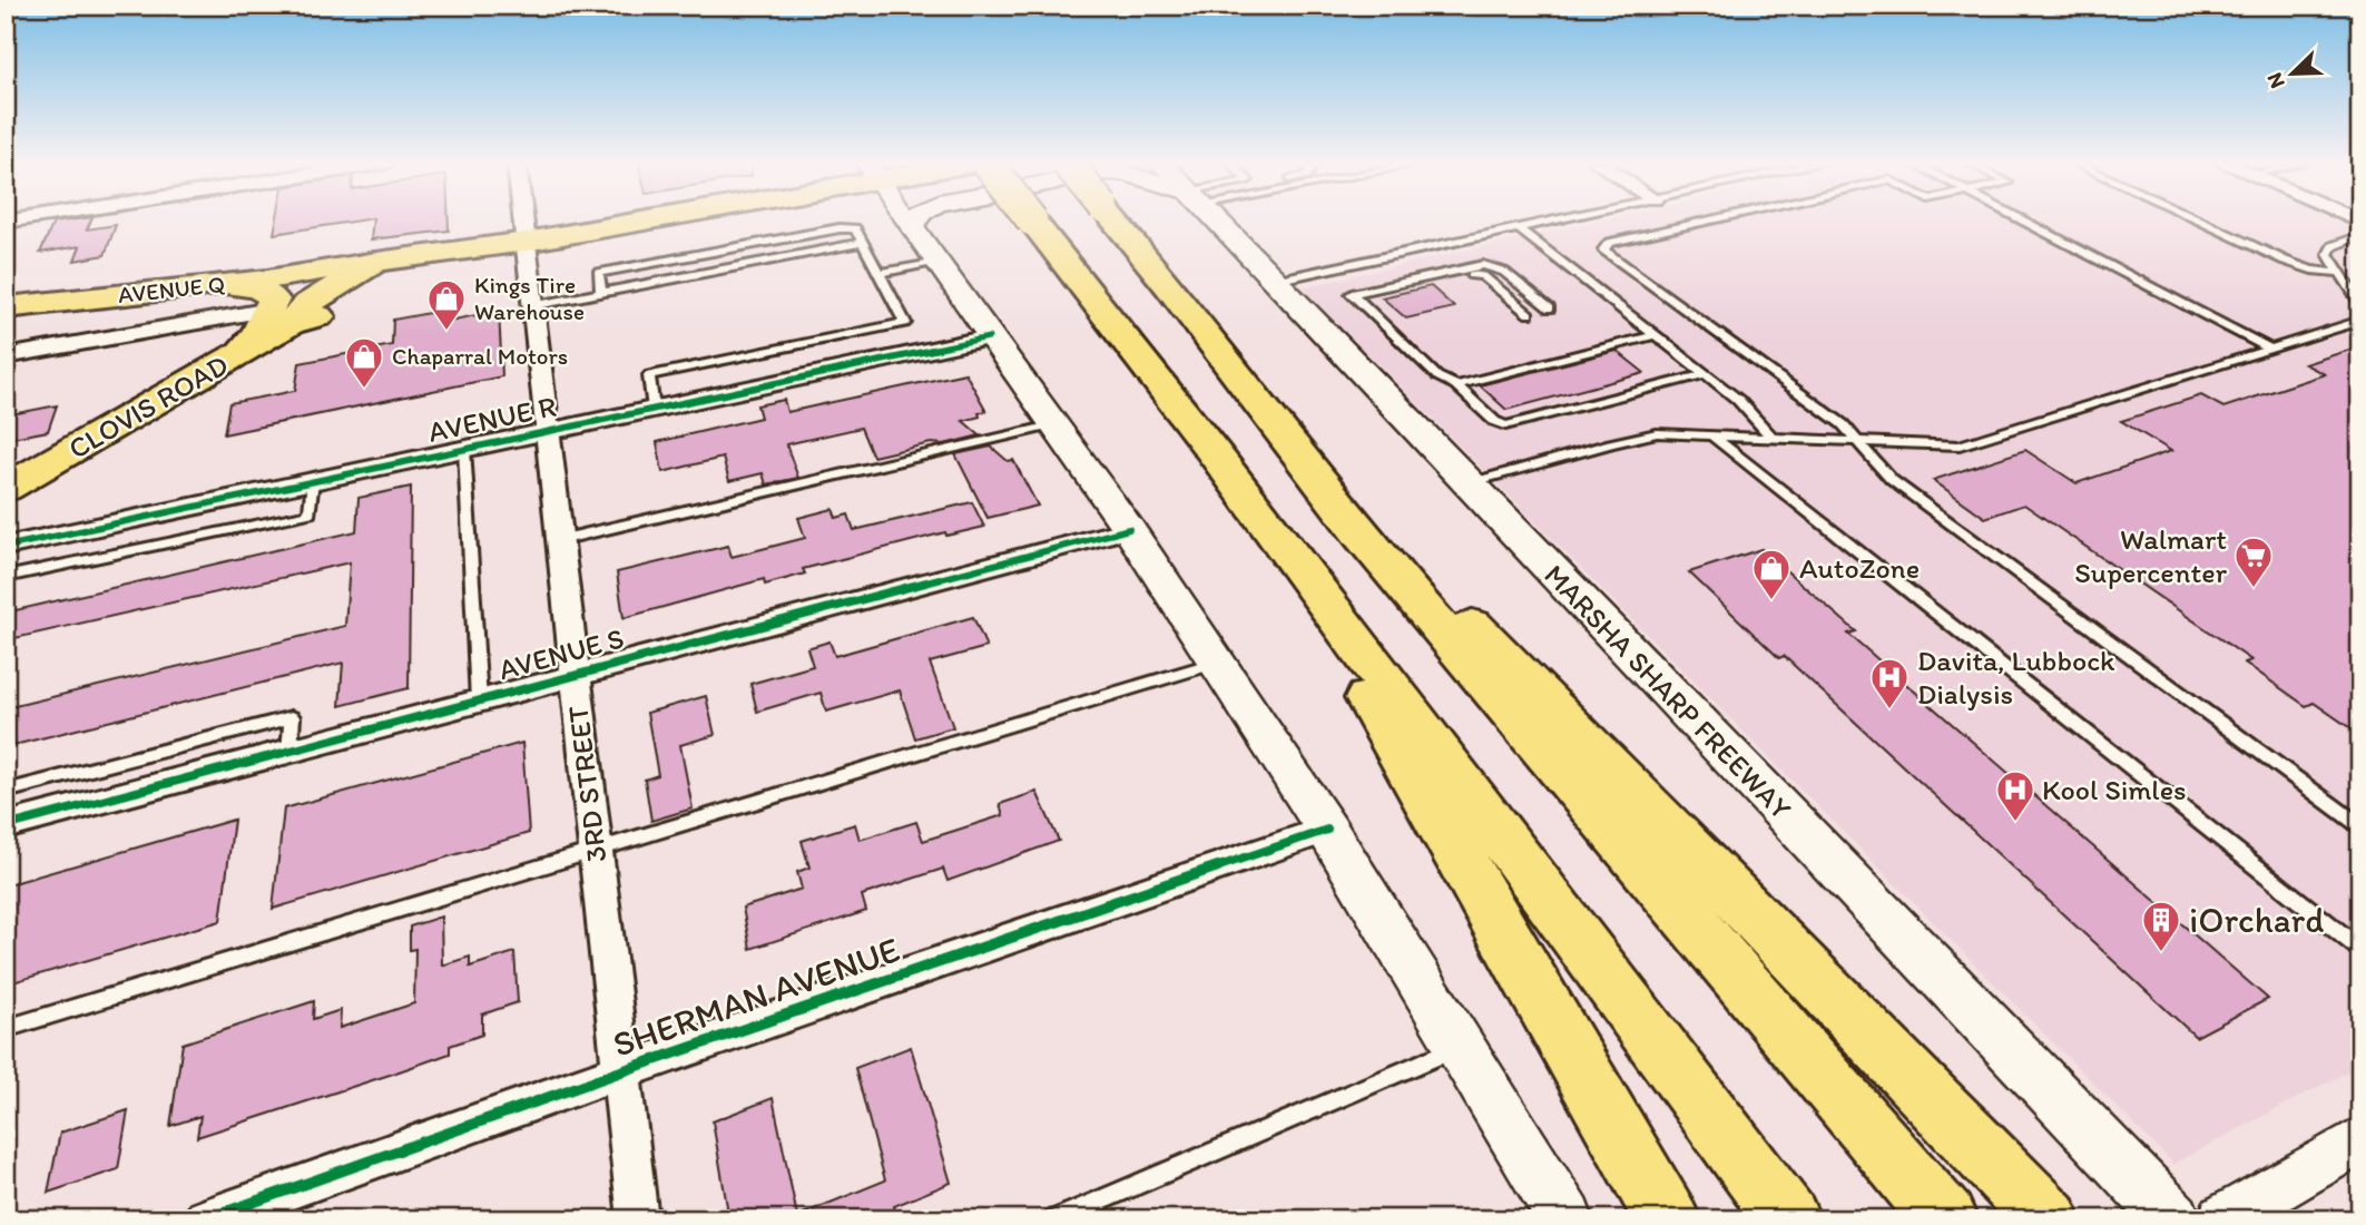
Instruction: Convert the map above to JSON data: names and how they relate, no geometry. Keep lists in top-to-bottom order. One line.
{"streets":{"main road":["AVENUE Q","CLOVIS ROAD","MARSHA SHARP FREEWAY"],"street":["AVENUE R","AVENUE S","3RD STREET","SHERMAN AVENUE"]},"crossings":[["AVENUE Q","CLOVIS ROAD"],["CLOVIS ROAD","3RD STREET"],["AVENUE R","3RD STREET"],["AVENUE S","3RD STREET"],["3RD STREET","SHERMAN AVENUE"]],"places":{"shop":["Kings Tire Warehouse","Chaparral Motors","AutoZone"],"supermarket":["Walmart Supercenter"],"hospital":["Davita, Lubbock Dialysis","Kool Simles"],"building":["iOrchard"]},"north":"bottom left"}
